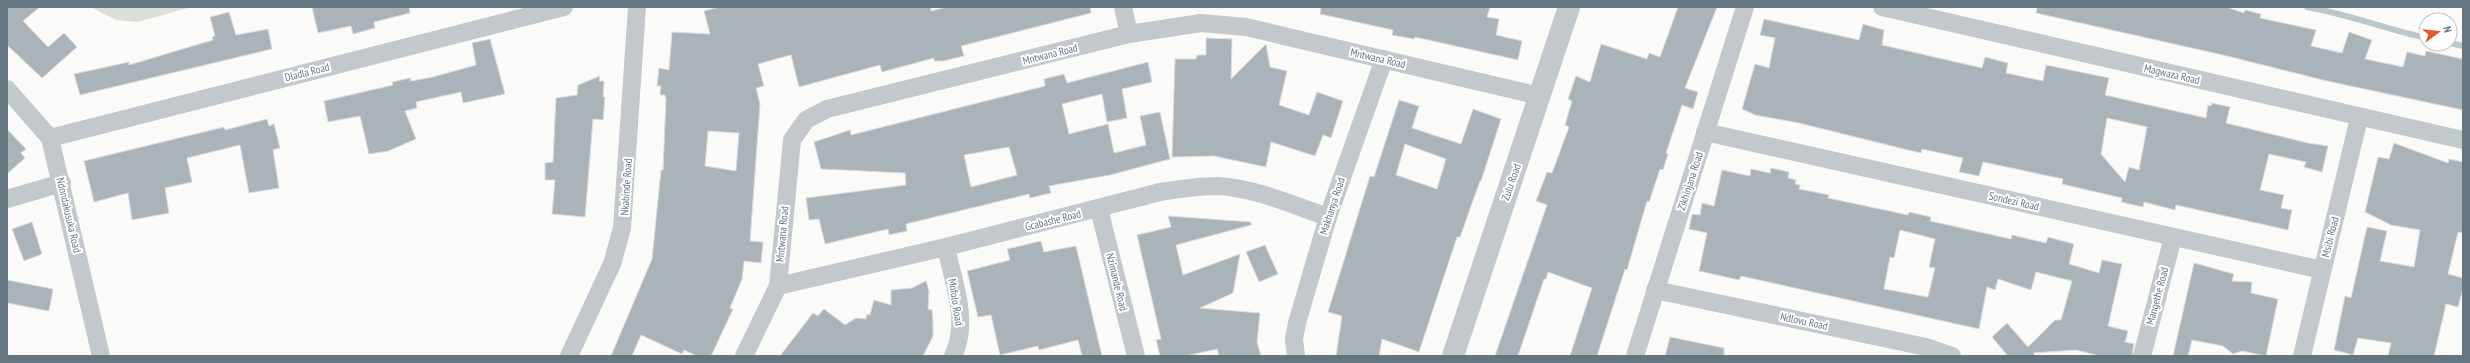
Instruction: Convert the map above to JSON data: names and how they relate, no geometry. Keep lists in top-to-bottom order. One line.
{"streets":{"street":["Mntwana Road","Dladla Road","Magwaza Road","Zikhinjana Road","Zulu Road","Nkabinde Road","Sondezi Road","Makhanya Road","Ndondakusuka Road","Gcabashe Road","Msibi Road","Nzimande Road","Mangethe Road","Mofolo Road","Ndlovu Road"]},"crossings":[["Mntwana Road","Zulu Road"],["Mntwana Road","Makhanya Road"],["Mntwana Road","Gcabashe Road"],["Dladla Road","Ndondakusuka Road"],["Magwaza Road","Msibi Road"],["Zikhinjana Road","Sondezi Road"],["Zikhinjana Road","Ndlovu Road"],["Sondezi Road","Msibi Road"],["Sondezi Road","Mangethe Road"],["Makhanya Road","Gcabashe Road"],["Gcabashe Road","Nzimande Road"],["Gcabashe Road","Mofolo Road"]],"north":"right"}
